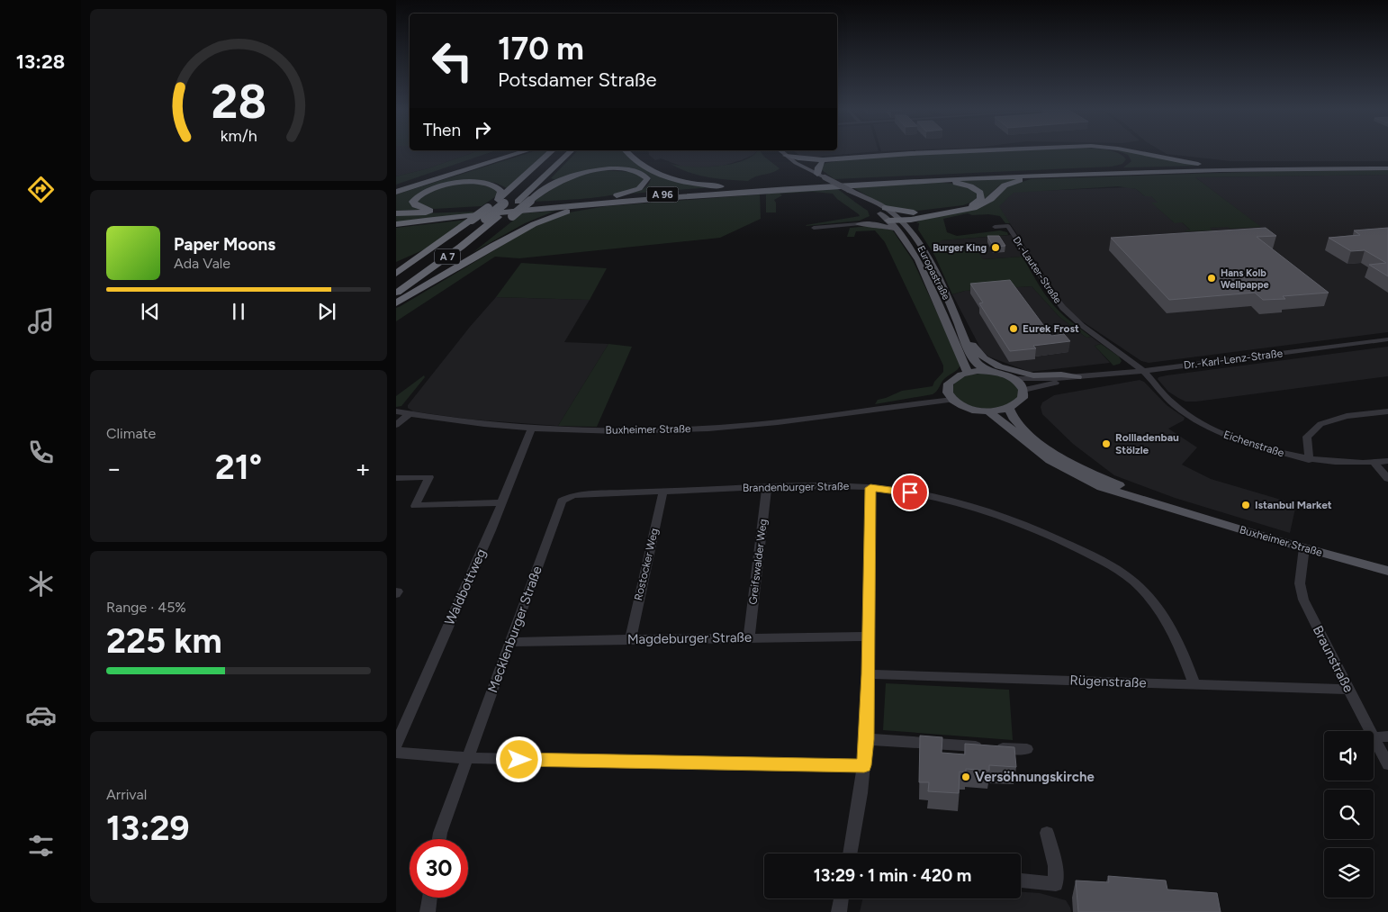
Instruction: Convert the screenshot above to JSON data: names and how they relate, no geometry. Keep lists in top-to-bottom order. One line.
{"streets":{"highway":["A 96","A 7"],"main road":["Europastraße","Buxheimer Straße"],"street":["Dr.-Lauter-Straße","Dr.-Karl-Lenz-Straße","Eichenstraße","Brandenburger Straße","Greifswalder Weg","Rostocker Weg","Waldbottweg","Mecklenburger Straße","Magdeburger Straße","Braunstraße","Rügenstraße"]},"crossings":[["A 96","Europastraße"],["Dr.-Lauter-Straße","Dr.-Karl-Lenz-Straße"],["Dr.-Lauter-Straße","Eichenstraße"],["Dr.-Karl-Lenz-Straße","Eichenstraße"],["Buxheimer Straße","Waldbottweg"],["Buxheimer Straße","Braunstraße"],["Brandenburger Straße","Greifswalder Weg"],["Brandenburger Straße","Rostocker Weg"],["Brandenburger Straße","Mecklenburger Straße"],["Brandenburger Straße","Rügenstraße"],["Greifswalder Weg","Magdeburger Straße"],["Rostocker Weg","Magdeburger Straße"],["Mecklenburger Straße","Magdeburger Straße"],["Braunstraße","Rügenstraße"]],"places":["Burger King","Hans Kolb Wellpappe","Eurek Frost","Rollladenbau Stölzle","Istanbul Market","Versöhnungskirche"],"page":{"tabs":"13:28","turn":["170 m","Potsdamer Straße"],"then":"Then","song":["Paper Moons","Ada Vale"],"tile":["Climate",["Range · 45%","225 km"],["Arrival","13:29"]],"heat":["−","21°","+"],"limit":"30","trip":"13:29 · 1 min · 420 m","gauge":["28","km/h"]}}
